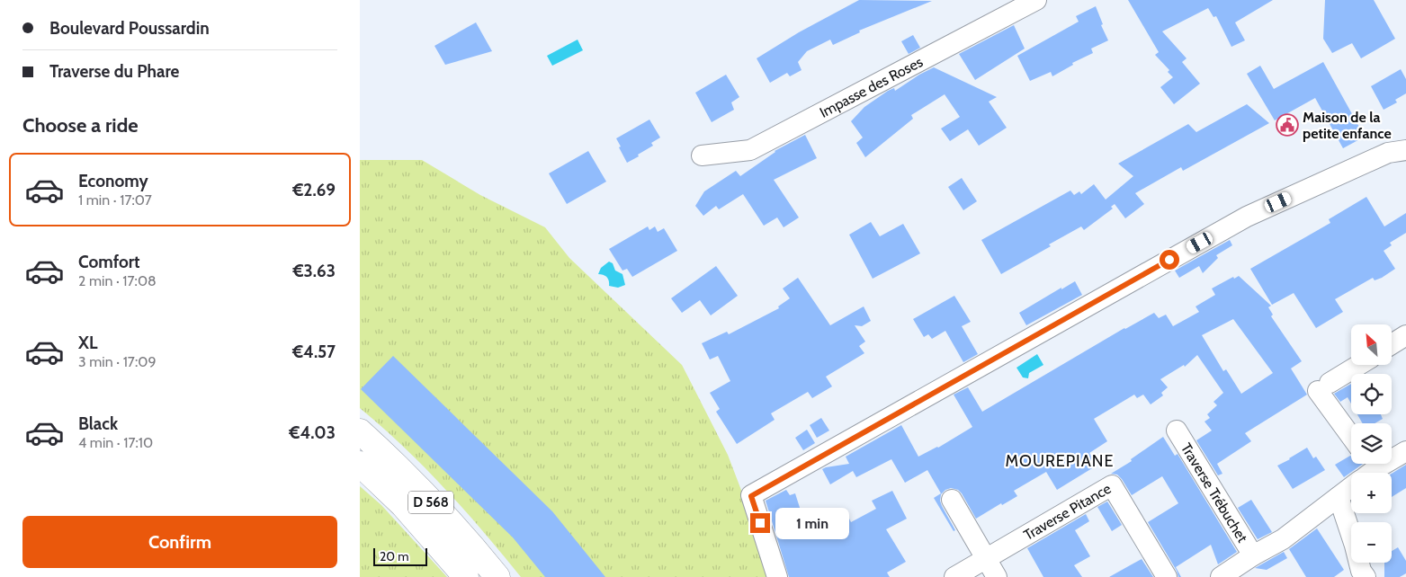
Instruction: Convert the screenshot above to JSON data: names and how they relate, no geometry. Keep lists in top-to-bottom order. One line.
{"streets":{"main road":["D 568"],"street":["Impasse des Roses","Traverse Trébuchet","Traverse Pitance"]},"districts":["MOUREPIANE"],"places":{"public building":["Maison de la petite enfance"]},"scale_bar":"20 m","north":"top left","page":{"banner":["Boulevard Poussardin","Traverse du Phare"],"heading":"Choose a ride","list":[{"name":"Economy","note":"1 min · 17:07","value":"€2.69"},{"name":"Comfort","note":"2 min · 17:08","value":"€3.63"},{"name":"XL","note":"3 min · 17:09","value":"€4.57"},{"name":"Black","note":"4 min · 17:10","value":"€4.03"}],"map_buttons":["+","−"],"buttons":"Confirm","bubble":"1 min","scale":"20 m"}}
